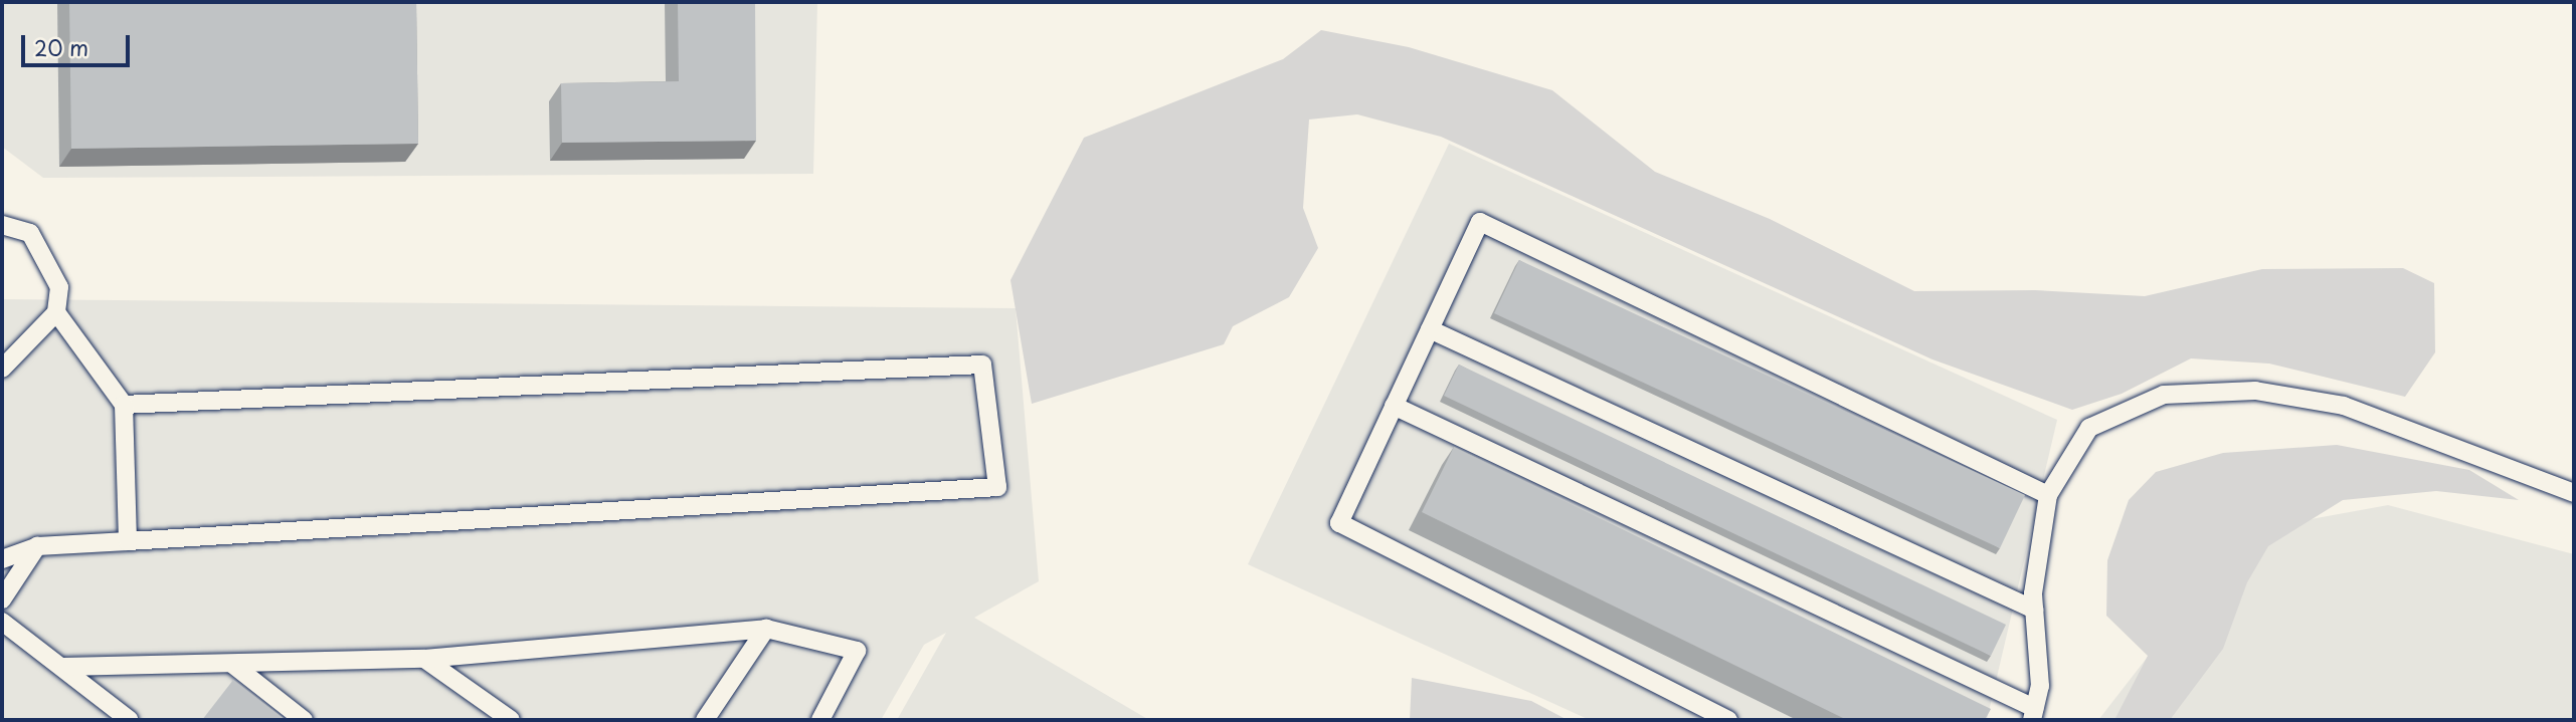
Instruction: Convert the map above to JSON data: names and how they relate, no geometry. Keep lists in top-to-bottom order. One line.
{"scale_bar":"20 m"}
